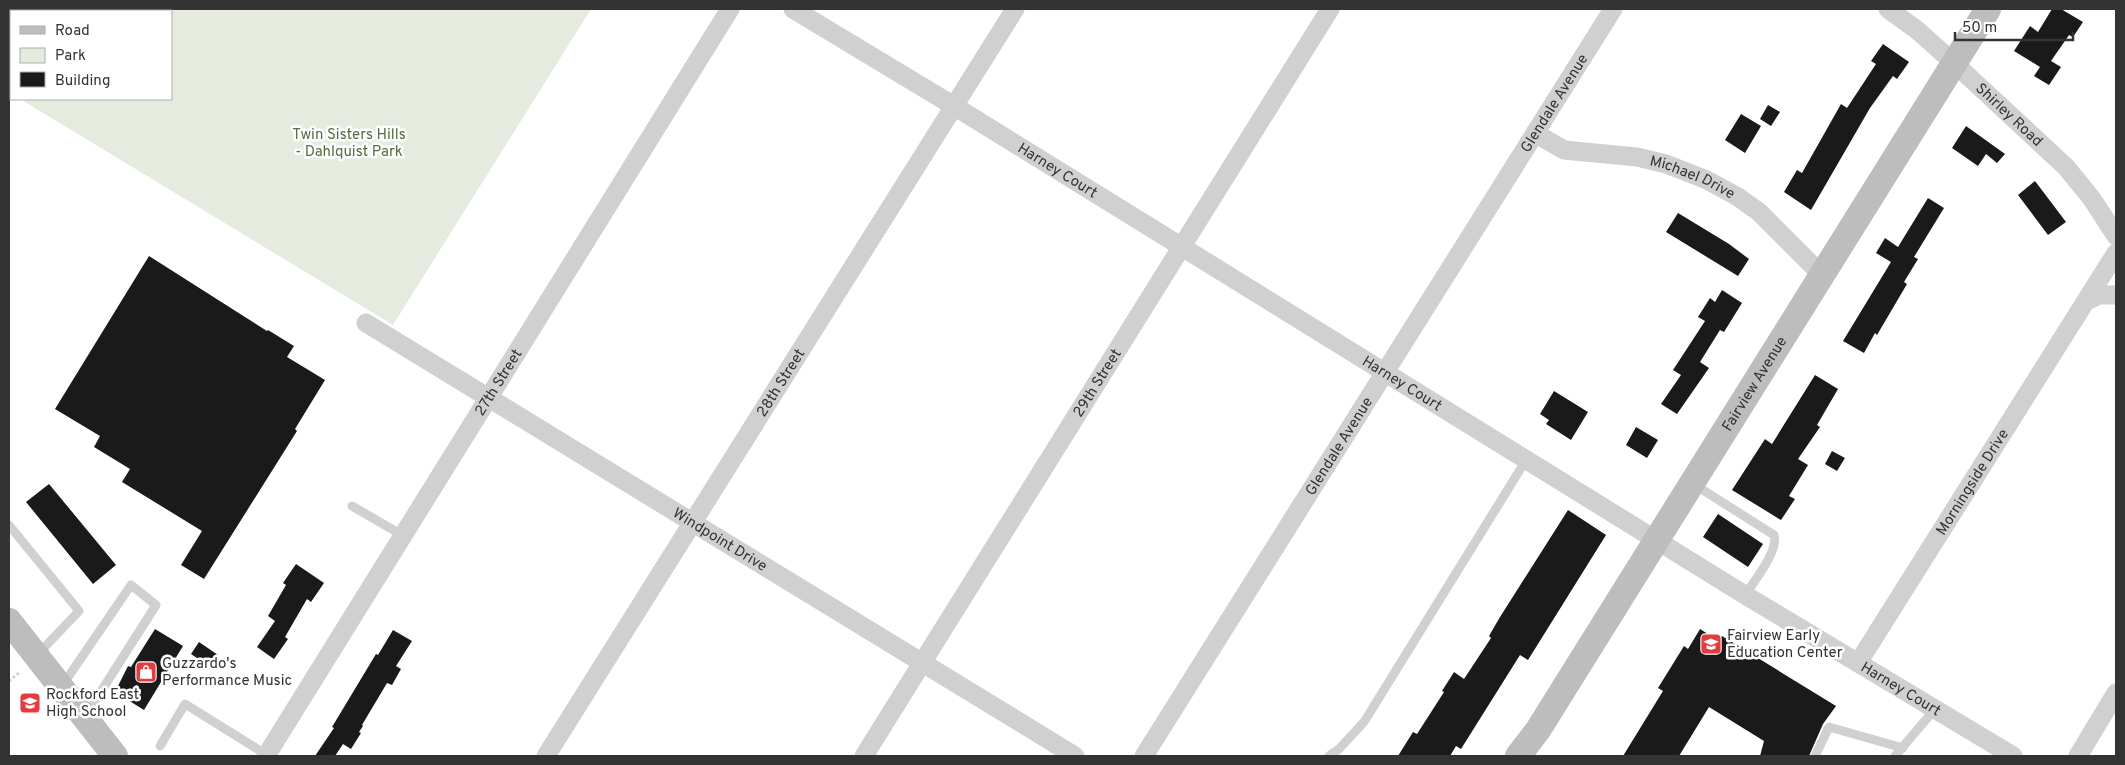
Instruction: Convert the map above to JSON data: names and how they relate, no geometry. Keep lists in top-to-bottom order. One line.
{"streets":{"street":["Glendale Avenue","Shirley Road","Harney Court","Michael Drive","27th Street","29th Street","28th Street","Fairview Avenue","Morningside Drive","Windpoint Drive"]},"crossings":[["Glendale Avenue","Harney Court"],["Glendale Avenue","Michael Drive"],["Shirley Road","Fairview Avenue"],["Harney Court","29th Street"],["Harney Court","28th Street"],["Harney Court","Fairview Avenue"],["Harney Court","Morningside Drive"],["Michael Drive","Fairview Avenue"],["27th Street","Windpoint Drive"],["29th Street","Windpoint Drive"],["28th Street","Windpoint Drive"]],"parks":["Twin Sisters Hills - Dahlquist Park"],"places":{"school or university":["Fairview Early Education Center","Rockford East High School"],"shop":["Guzzardo's Performance Music"]},"legend":["Road","Park","Building"],"scale_bar":"50 m"}
